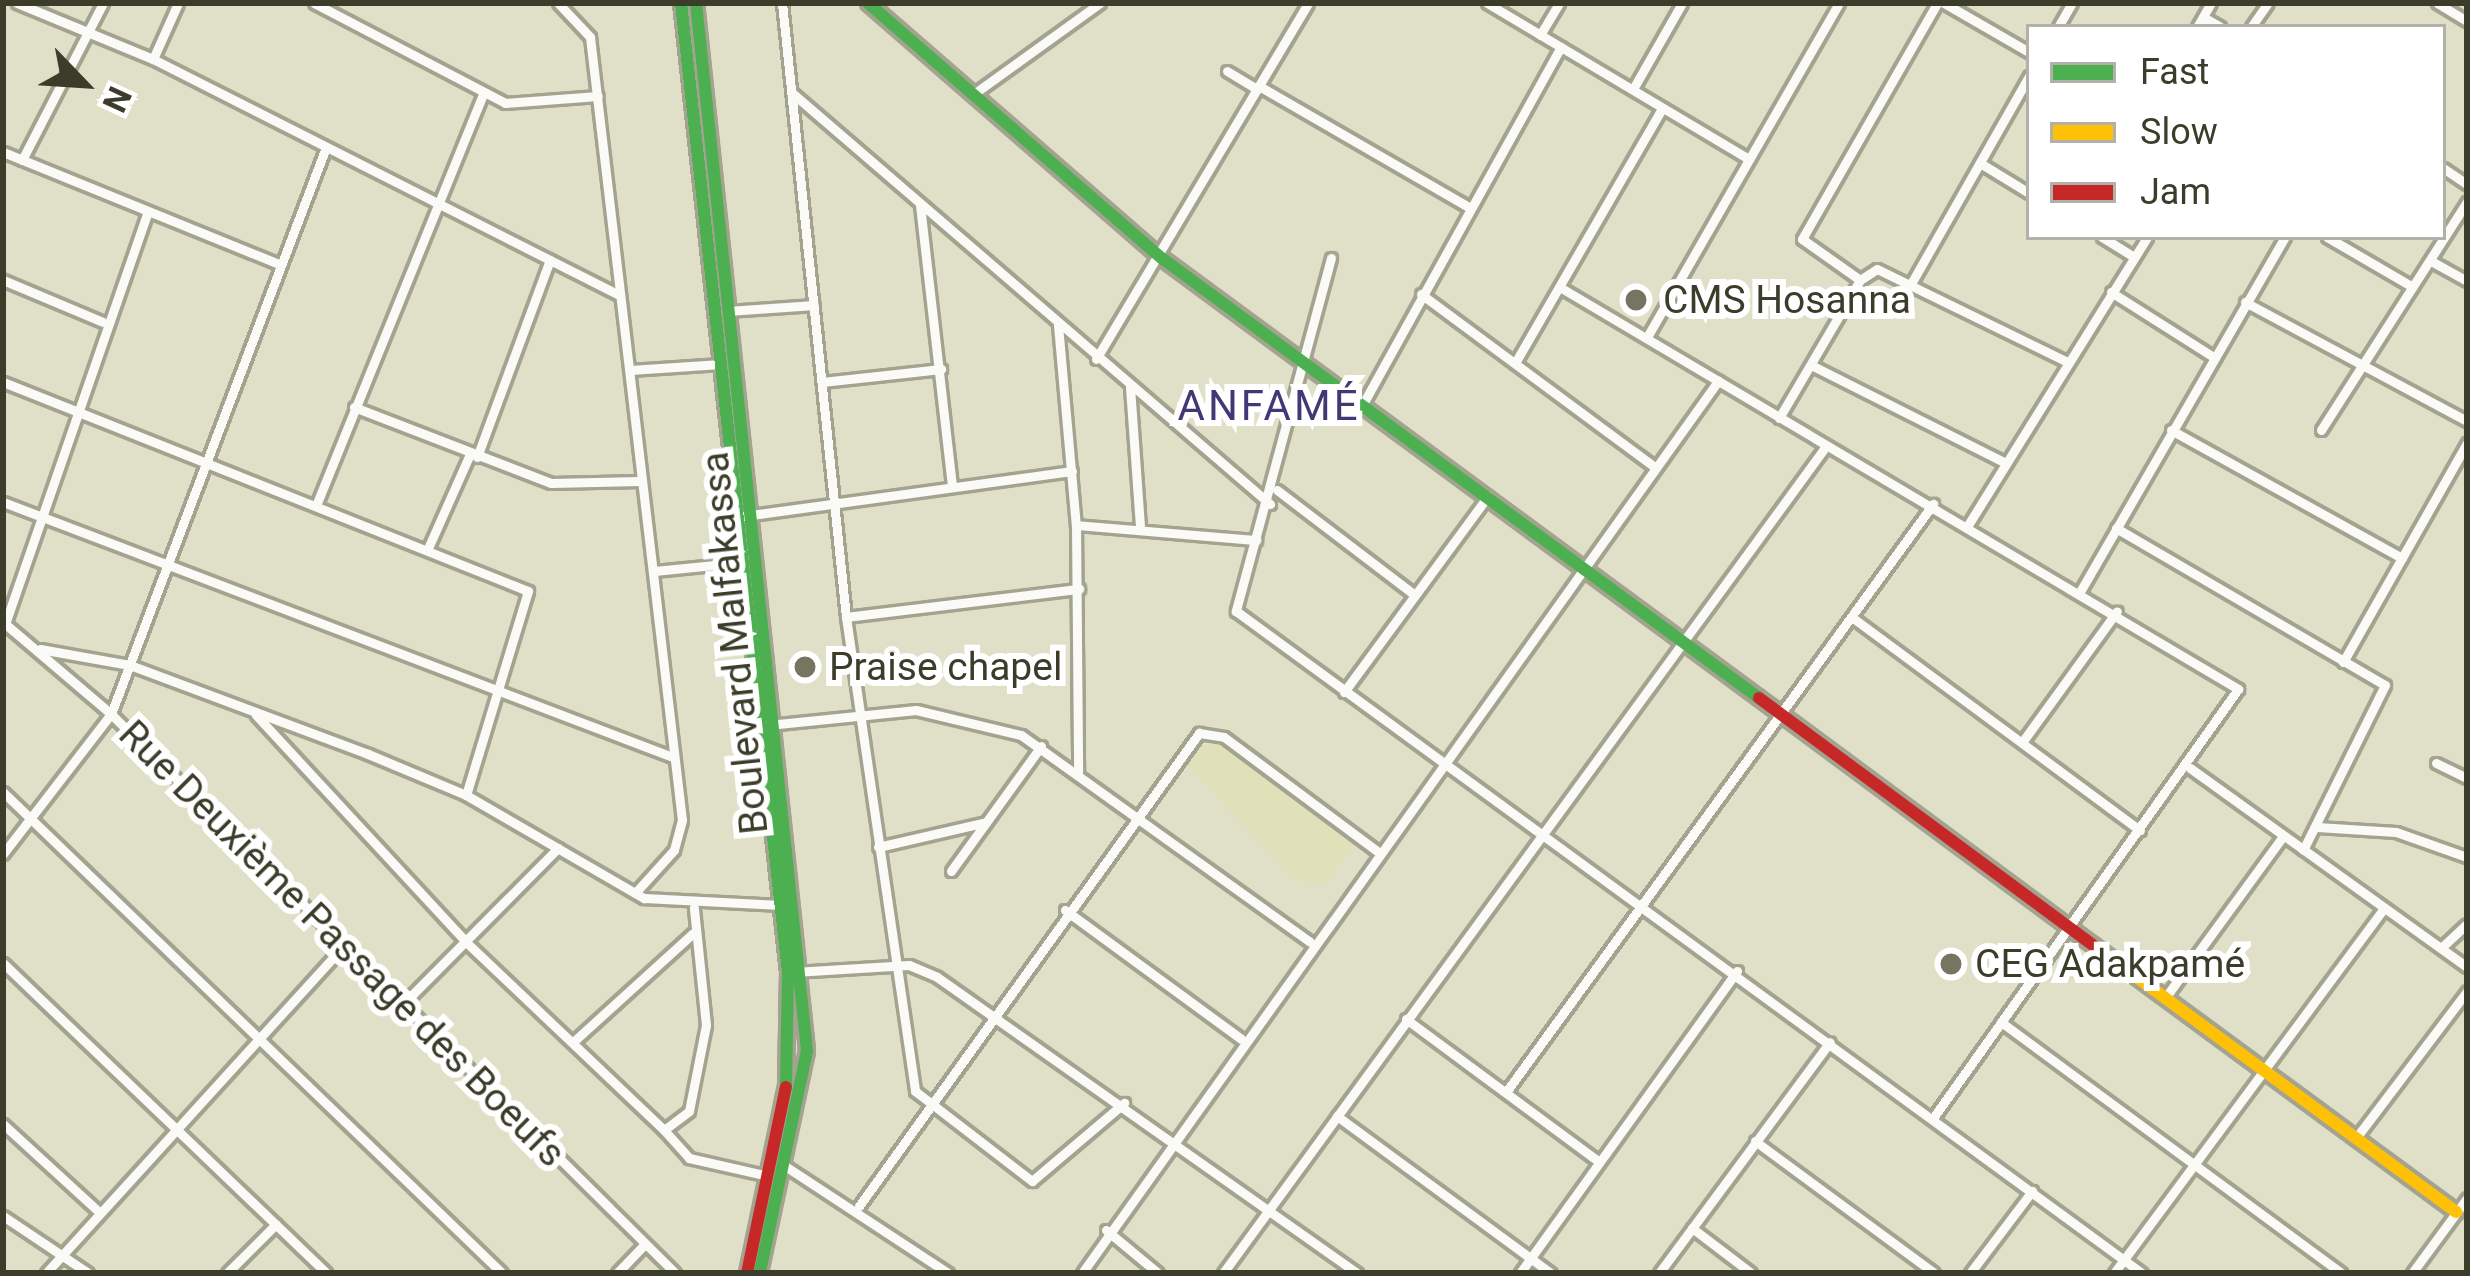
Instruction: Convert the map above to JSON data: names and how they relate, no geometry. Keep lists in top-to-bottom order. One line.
{"streets":{"main road":["Boulevard Malfakassa"],"street":["Rue Deuxième Passage des Boeufs"]},"districts":["ANFAMÉ"],"places":["CMS Hosanna","Praise chapel","CEG Adakpamé"],"legend":["Fast","Slow","Jam"],"north":"bottom right"}
